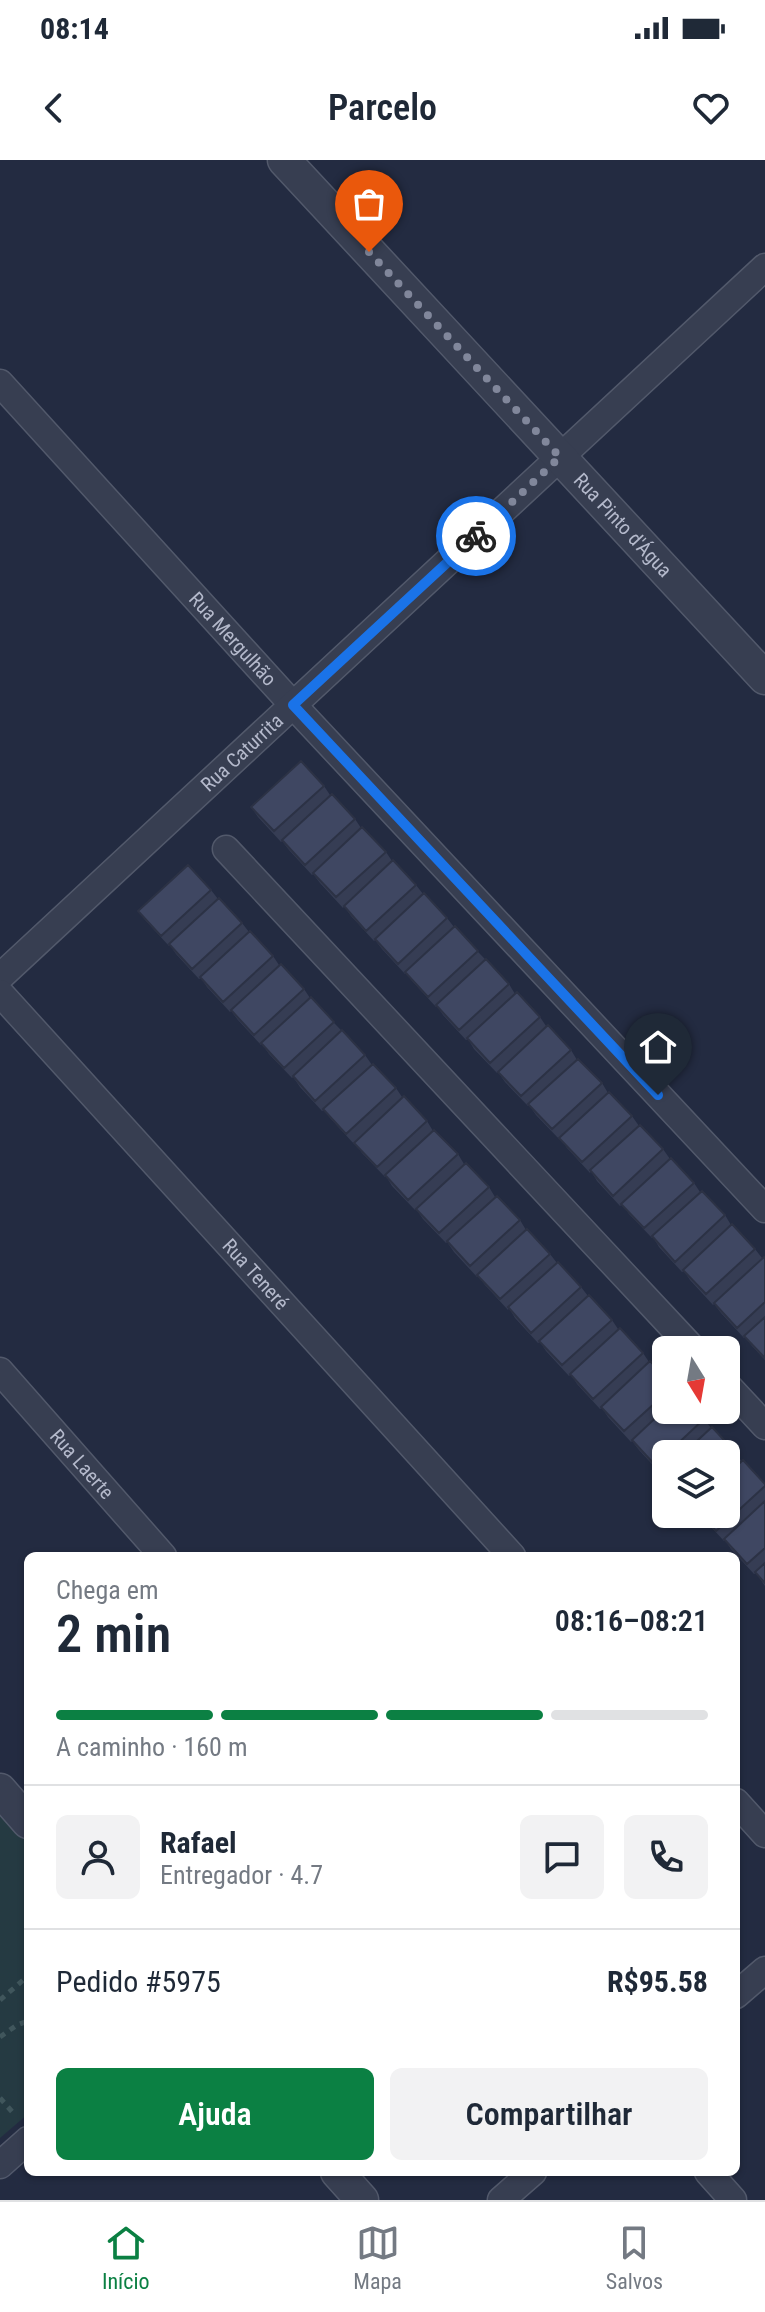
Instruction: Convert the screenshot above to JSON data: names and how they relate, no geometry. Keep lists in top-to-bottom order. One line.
{"streets":{"street":["Rua Pinto d'Água","Rua Mergulhão","Rua Caturrita","Rua Teneré","Rua Laerte"]},"crossings":[["Rua Pinto d'Água","Rua Caturrita"],["Rua Mergulhão","Rua Caturrita"]],"north":"bottom","page":{"status":"08:14","header":"Parcelo","heading":["2 min","Chega em","08:16–08:21"],"panel":["Rafael","Entregador · 4.7","Pedido #5975","R$95.58"],"bar":"A caminho · 160 m","buttons":["Ajuda","Compartilhar"],"tabs":["Início","Mapa","Salvos"]}}
